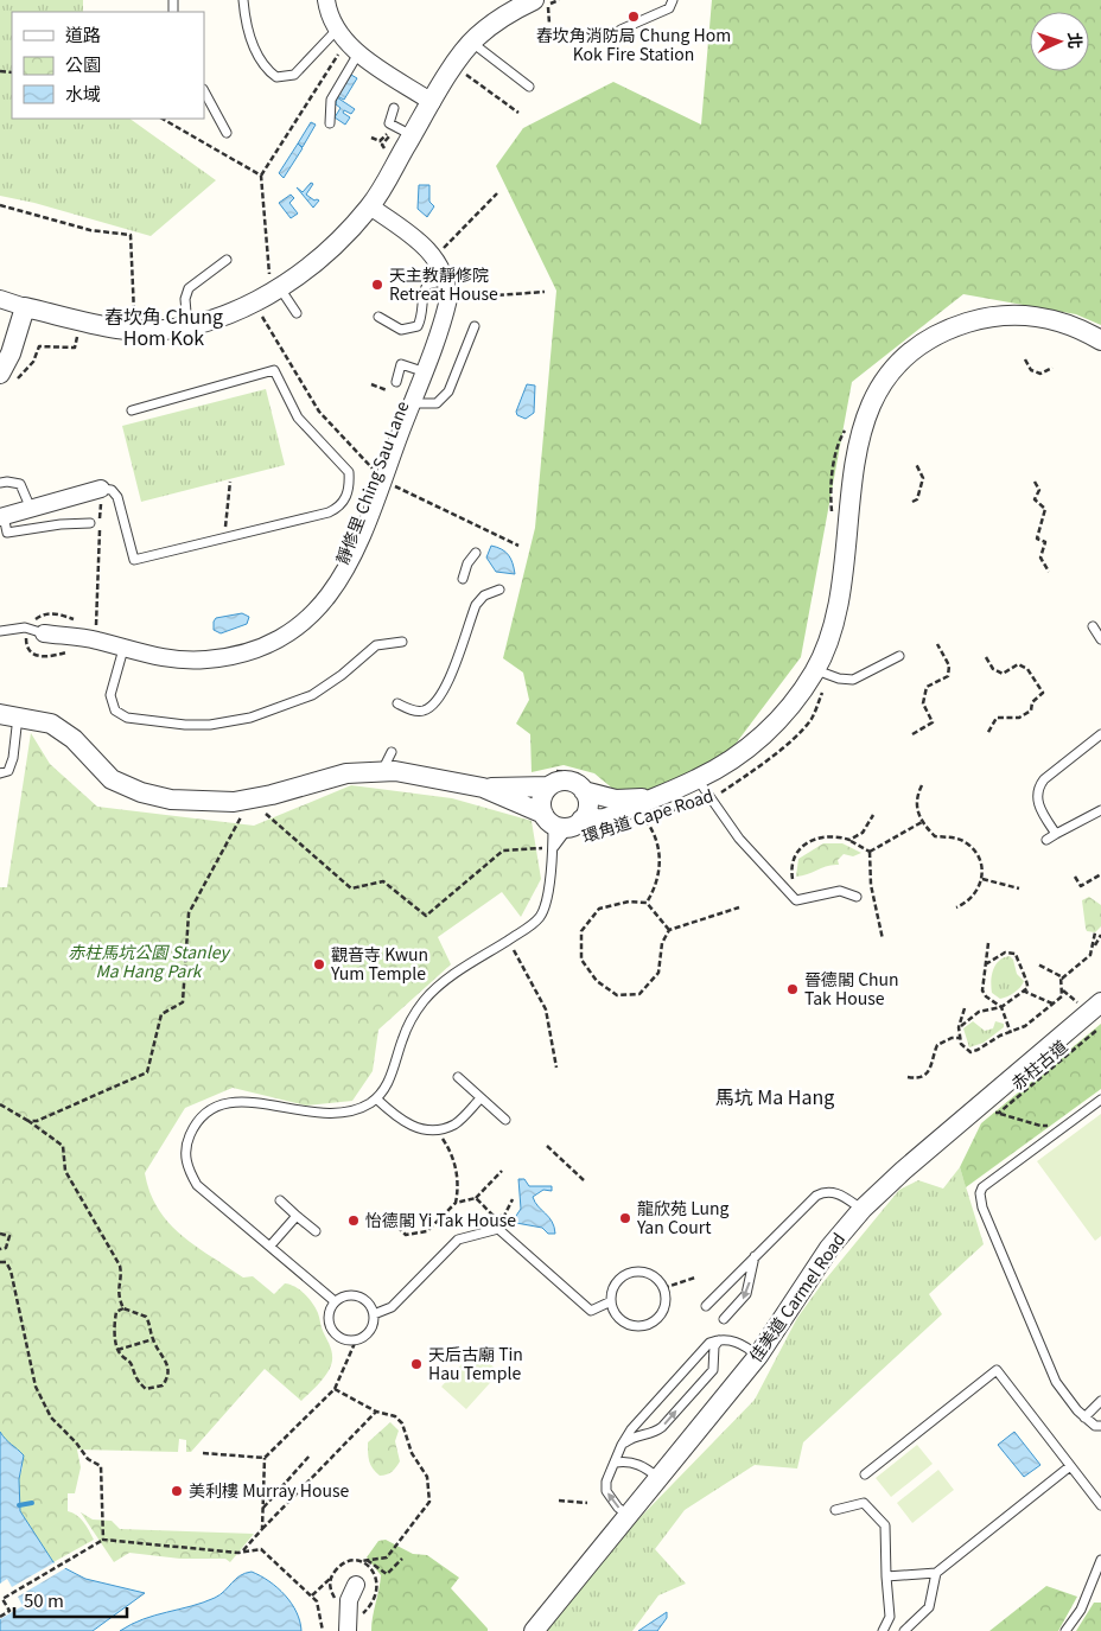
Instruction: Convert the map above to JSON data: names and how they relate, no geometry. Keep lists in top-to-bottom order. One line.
{"streets":{"street":["靜修里 Ching Sau Lane","環角道 Cape Road","佳美道 Carmel Road"],"path":["赤柱古道"]},"districts":["舂坎角 Chung Hom Kok","馬坑 Ma Hang"],"parks":["赤柱馬坑公園 Stanley Ma Hang Park"],"places":["舂坎角消防局 Chung Hom Kok Fire Station","天主教靜修院 Retreat House","觀音寺 Kwun Yum Temple","晉德閣 Chun Tak House","龍欣苑 Lung Yan Court","怡德閣 Yi Tak House","天后古廟 Tin Hau Temple","美利樓 Murray House"],"legend":["道路","公園","水域"],"scale_bar":"50 m","north":"right"}
